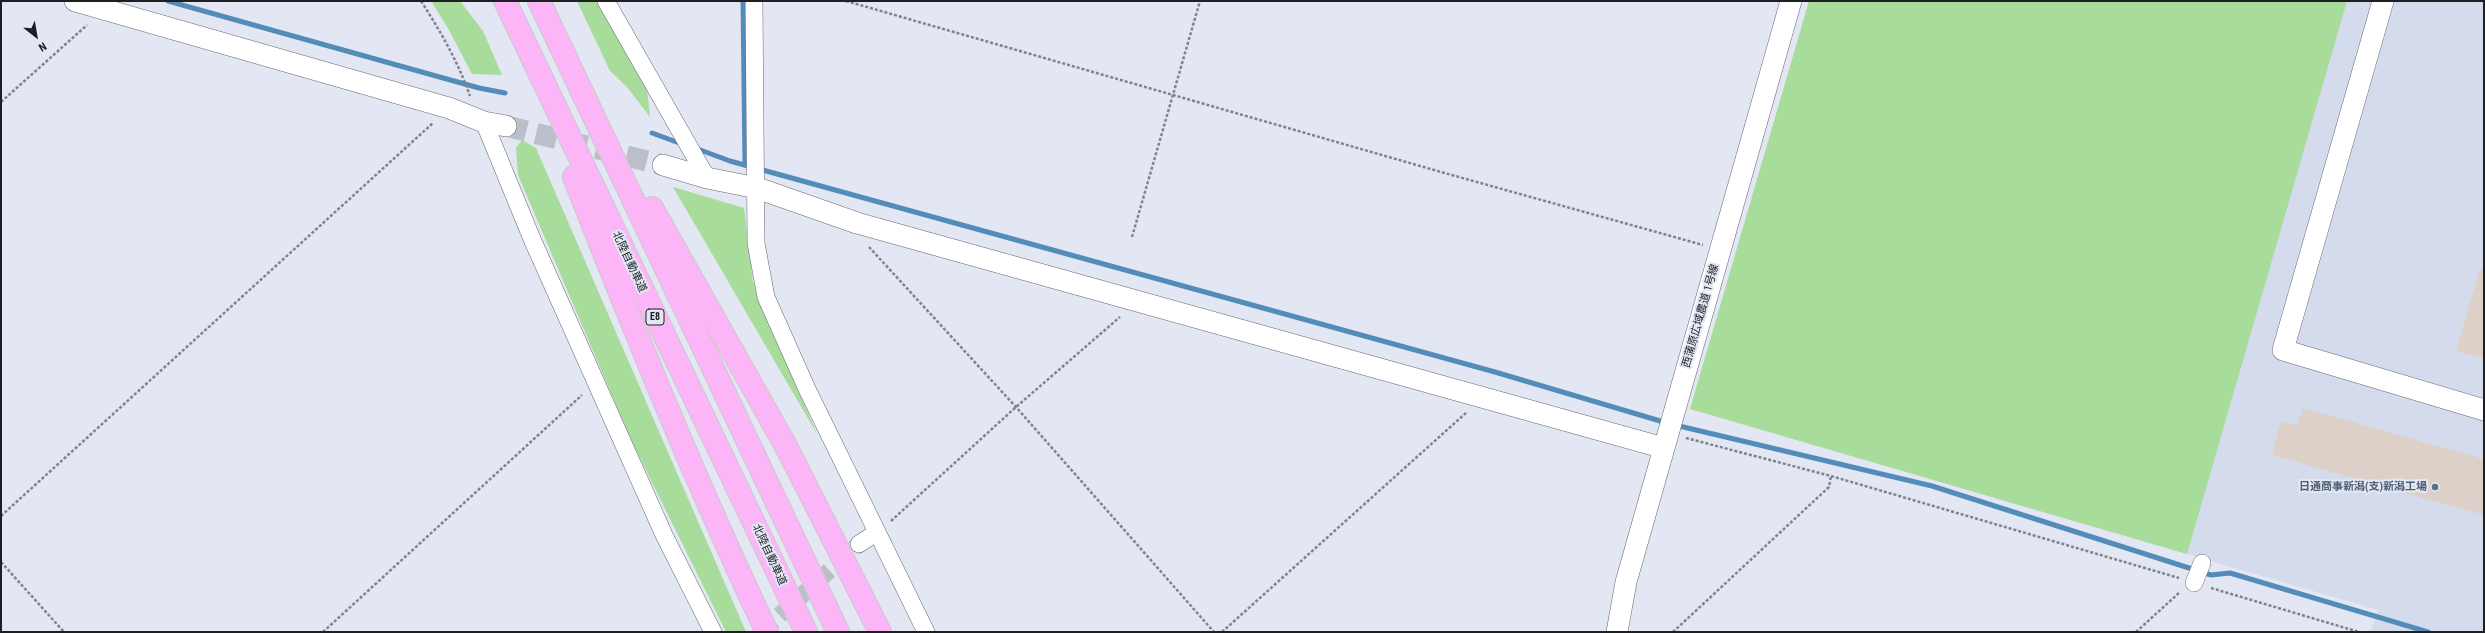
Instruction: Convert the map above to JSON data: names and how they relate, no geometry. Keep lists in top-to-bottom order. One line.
{"streets":{"highway":["北陸自動車道","E8"],"street":["西蒲原広域農道 1号線"]},"places":["日通商事新潟(支)新潟工場"],"north":"bottom right"}
